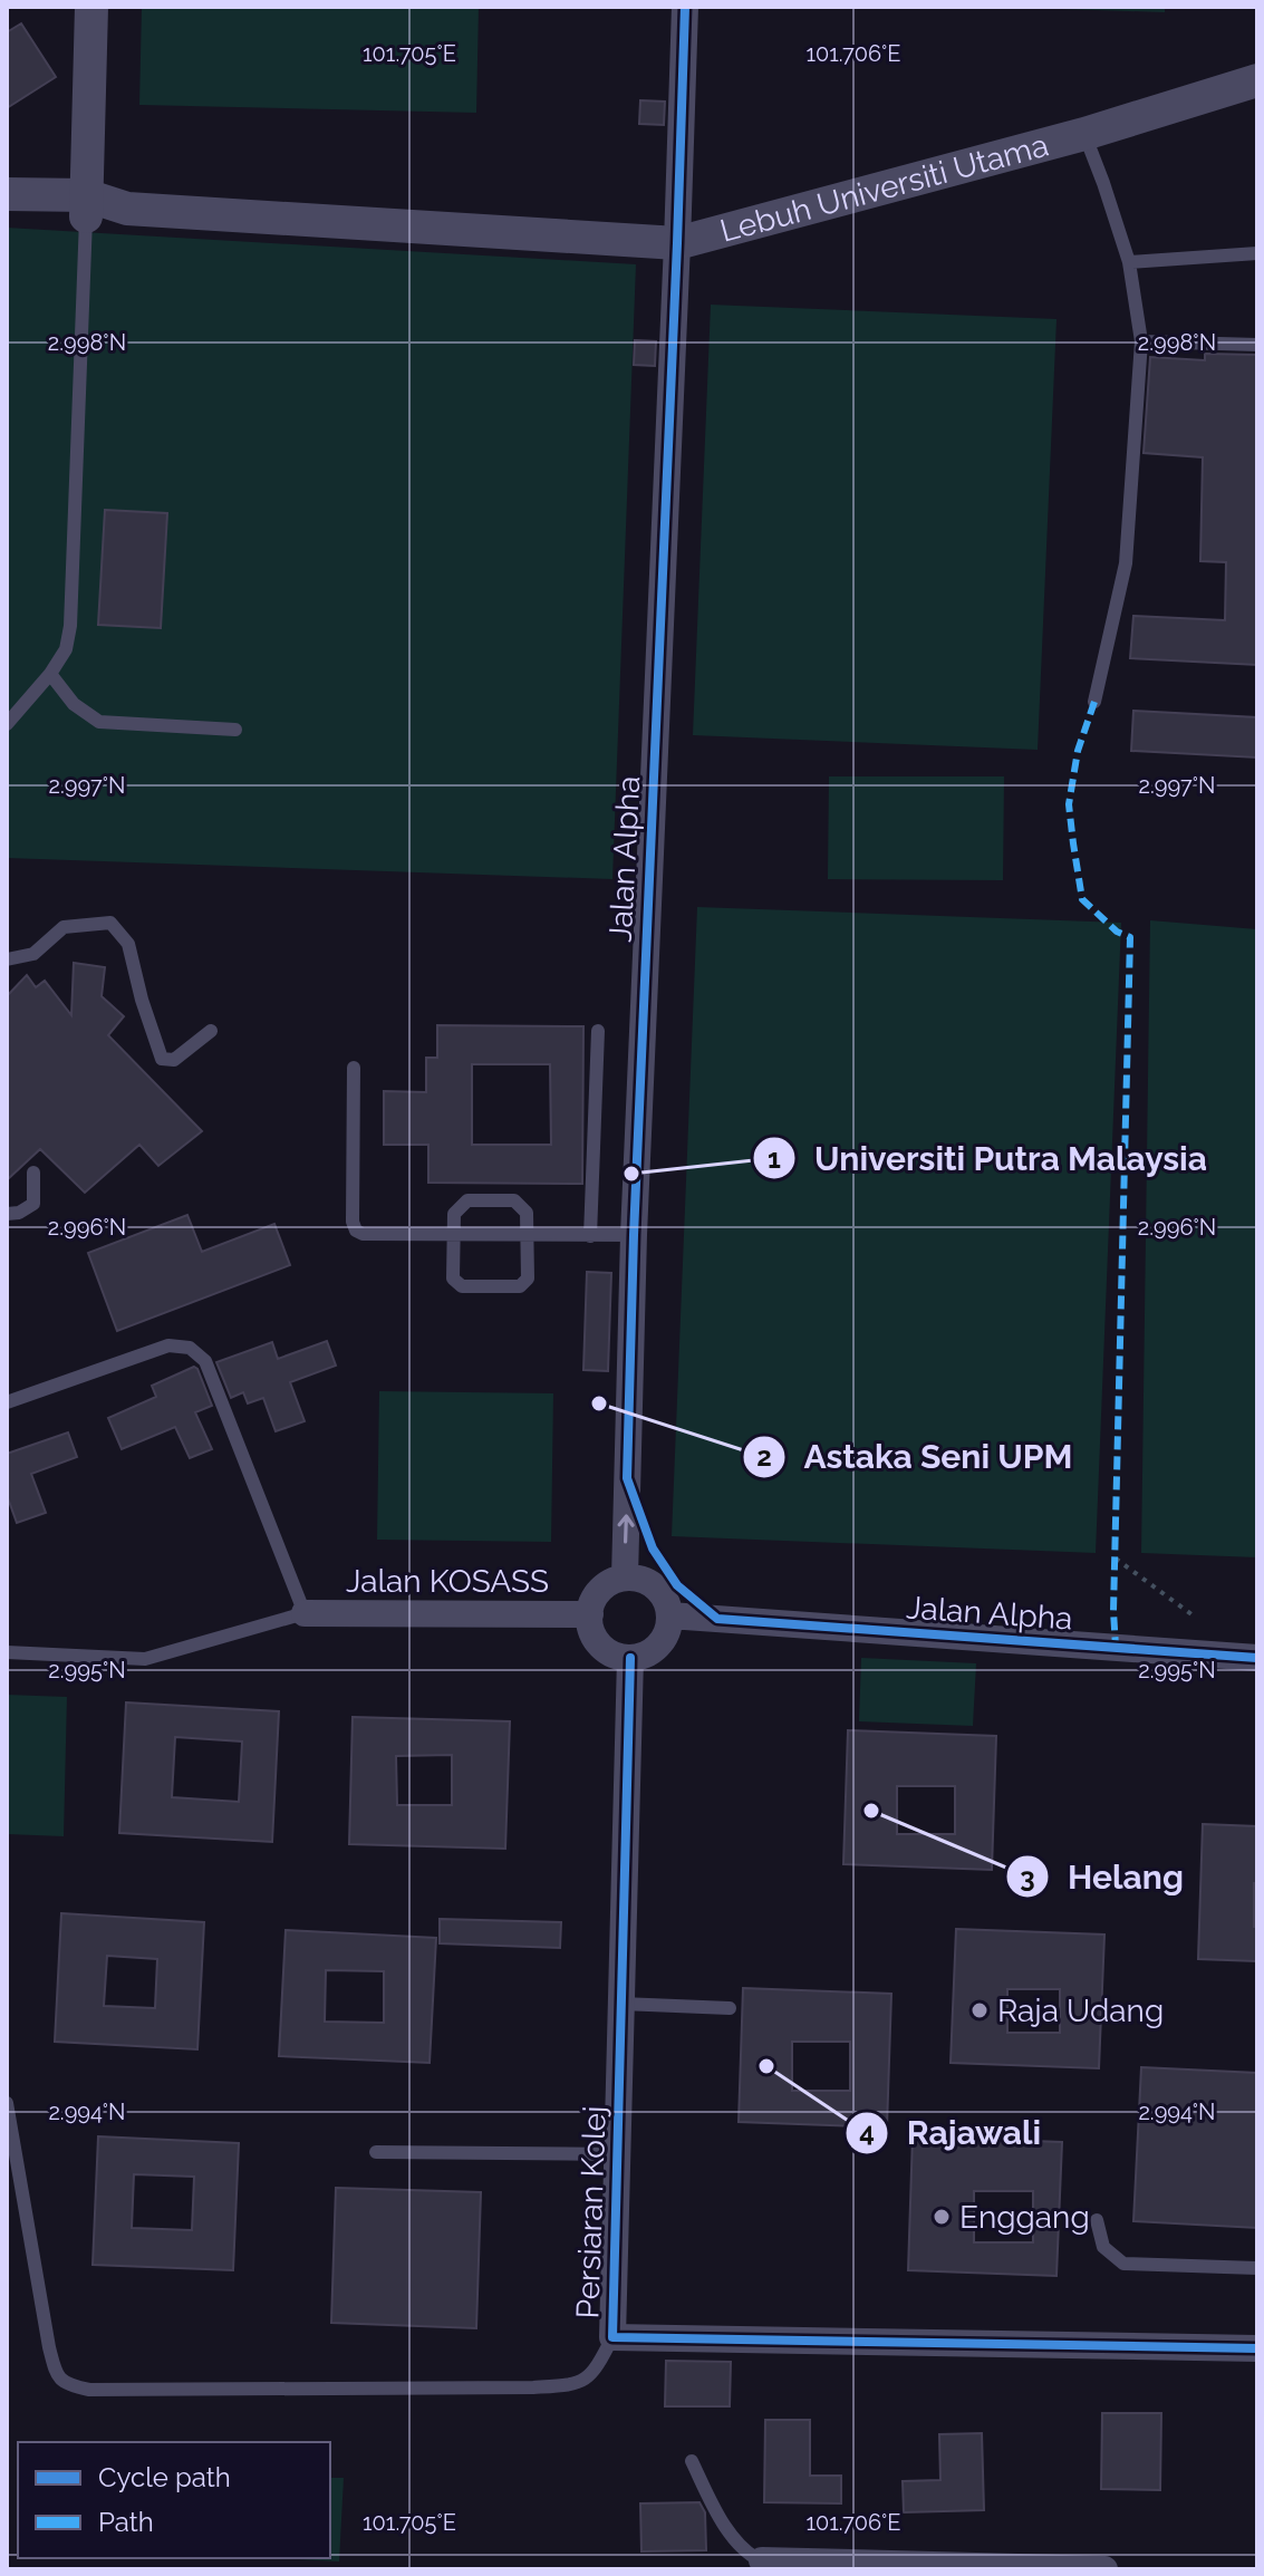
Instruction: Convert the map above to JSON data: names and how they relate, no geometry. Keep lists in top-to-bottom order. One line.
{"streets":{"street":["Lebuh Universiti Utama","Jalan Alpha","Jalan KOSASS","Persiaran Kolej"]},"crossings":[["Lebuh Universiti Utama","Jalan Alpha"],["Jalan Alpha","Jalan KOSASS"],["Jalan Alpha","Persiaran Kolej"],["Jalan KOSASS","Persiaran Kolej"]],"places":["Universiti Putra Malaysia","Astaka Seni UPM","Helang","Raja Udang","Rajawali","Enggang"],"legend":["Cycle path","Path"],"coordinates":["101.705°E","101.706°E","2.998°N","2.997°N","2.996°N","2.995°N","2.994°N"]}
